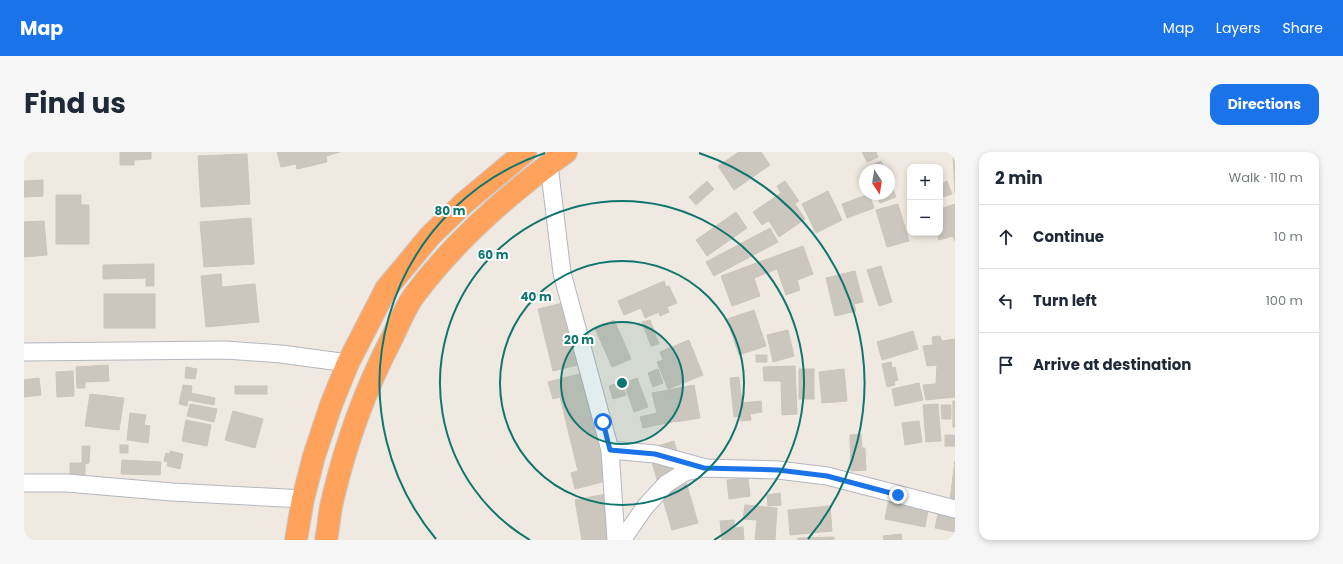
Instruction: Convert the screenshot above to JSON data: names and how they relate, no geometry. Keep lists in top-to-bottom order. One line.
{"north":"bottom","page":{"header":"Map","nav":["Map","Layers","Share"],"title":"Find us","buttons":"Directions","heading":["2 min","Walk · 110 m"],"map_buttons":["+","−"],"list":[["Continue","10 m"],["Turn left","100 m"],"Arrive at destination"]},"rings":["80 m","60 m","40 m","20 m"]}
